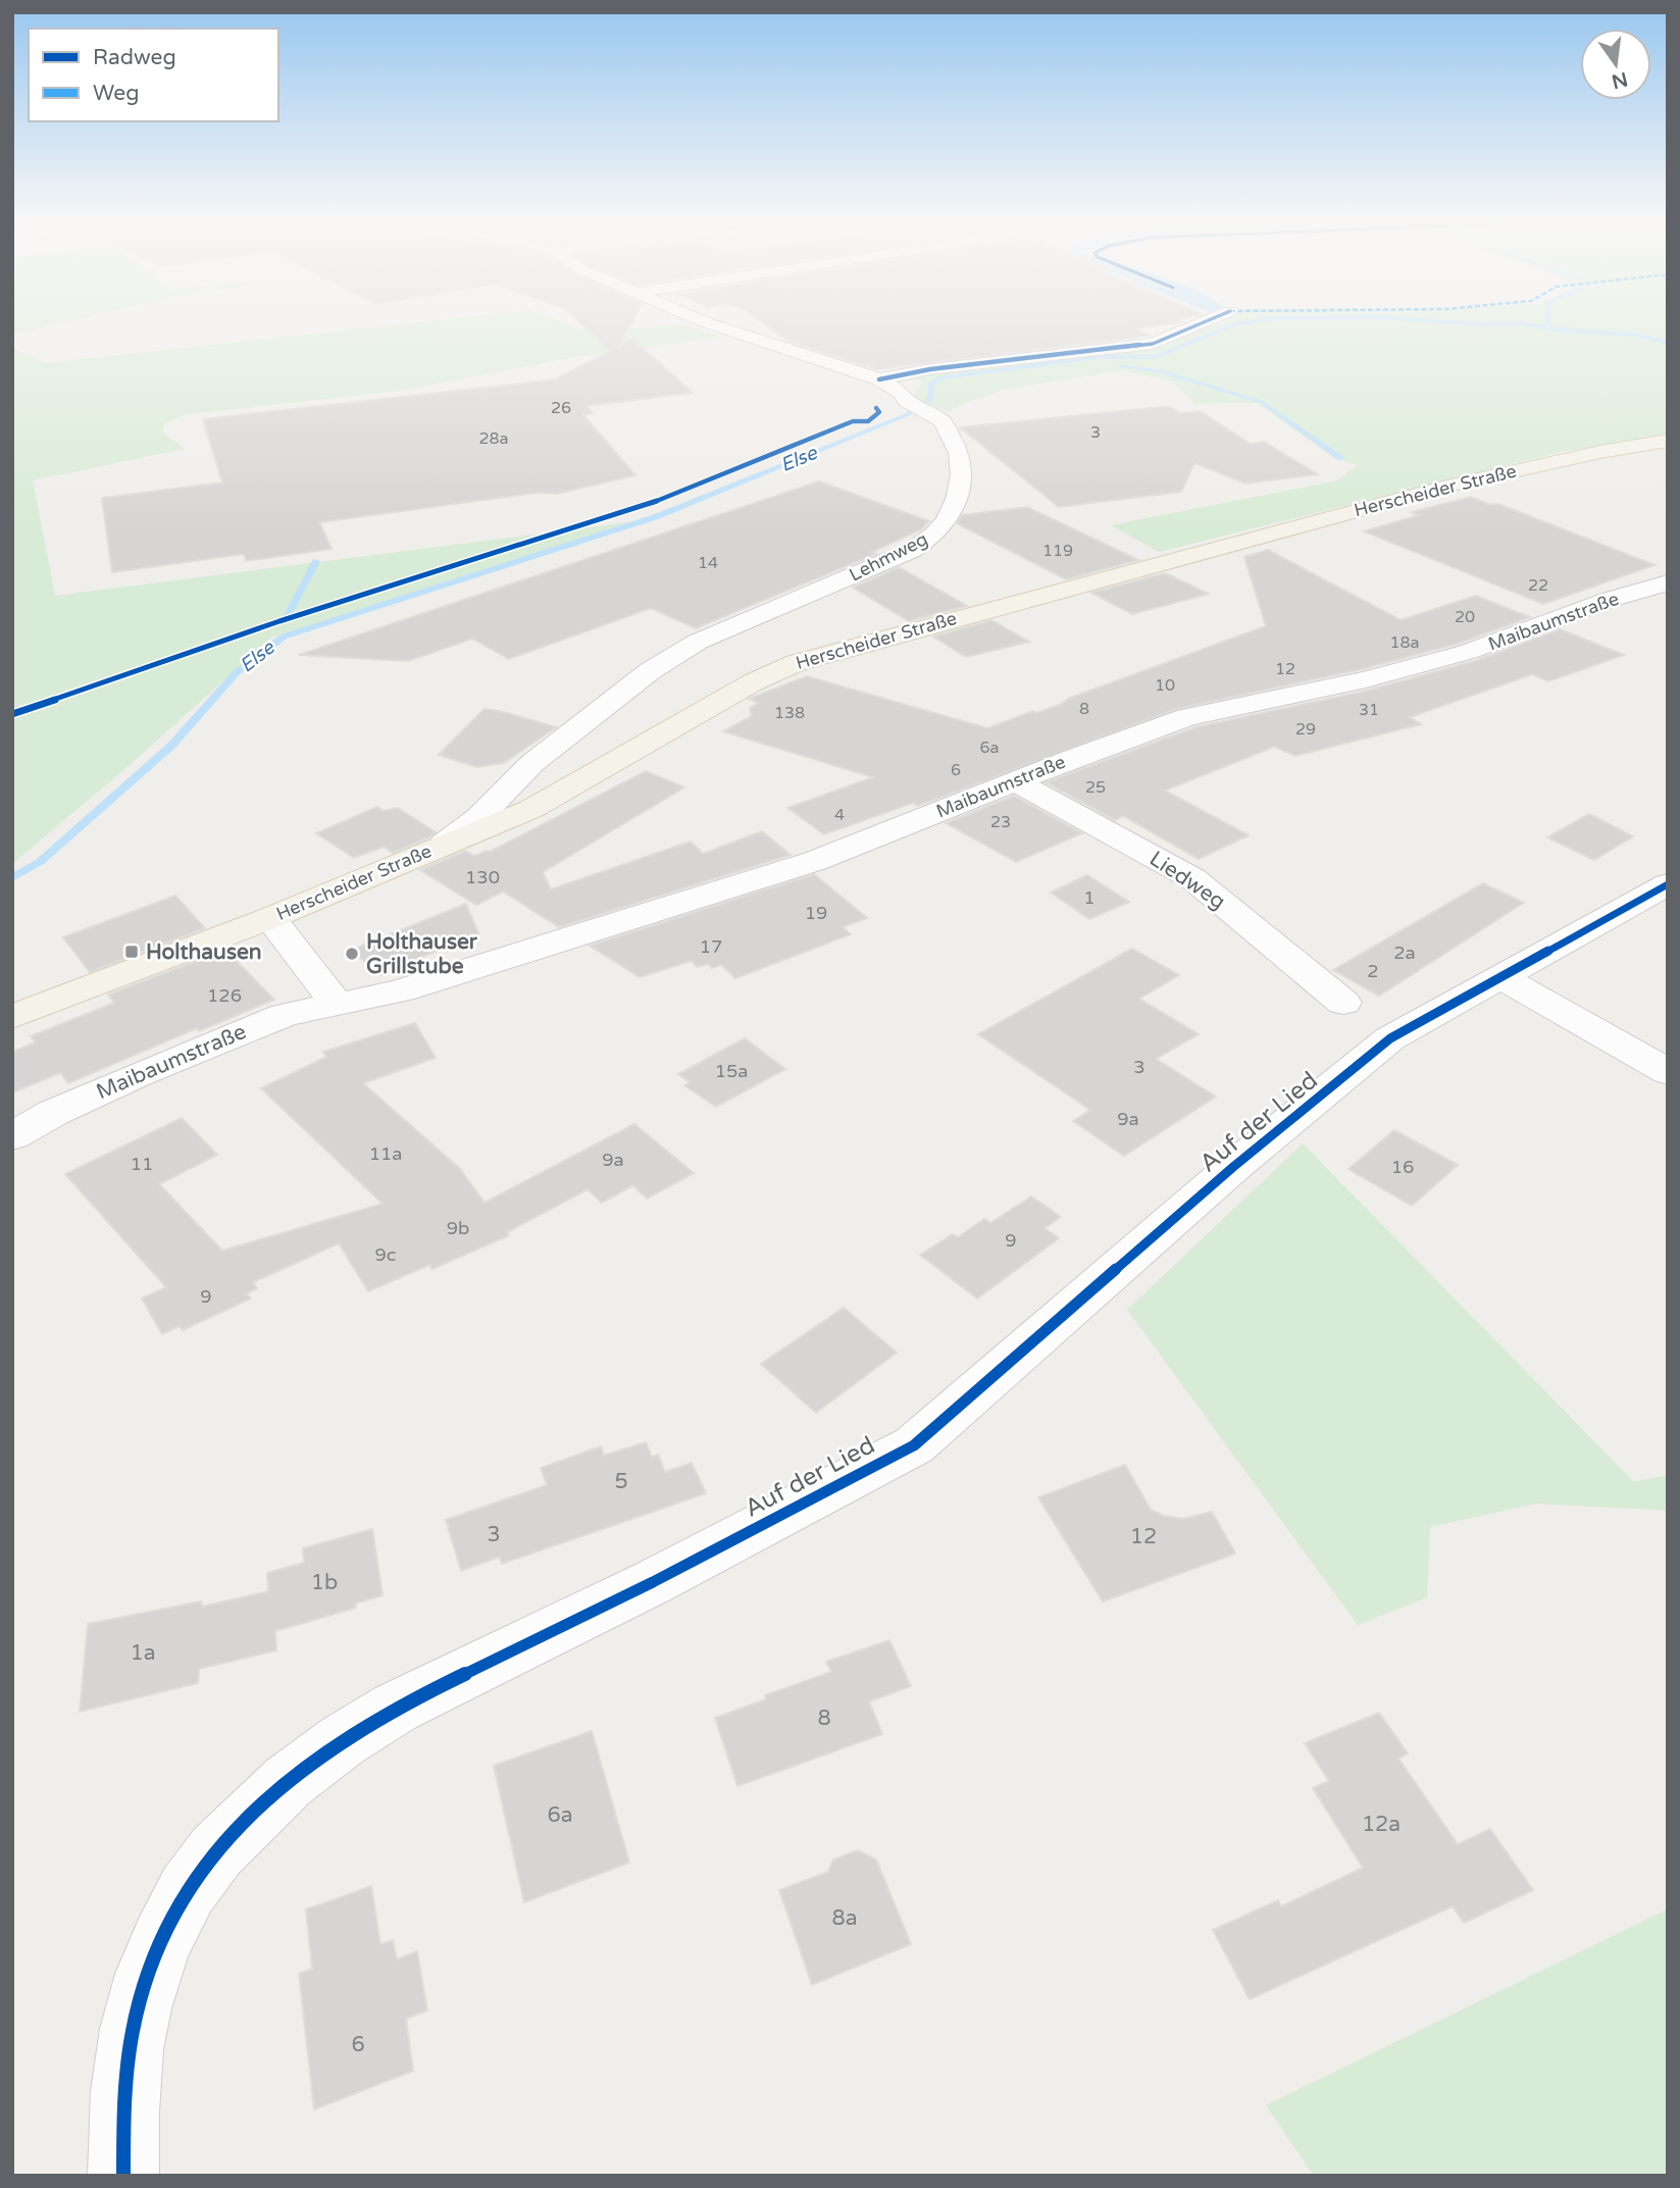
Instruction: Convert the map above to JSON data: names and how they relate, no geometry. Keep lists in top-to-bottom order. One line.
{"streets":{"main road":["Herscheider Straße"],"street":["Lehmweg","Maibaumstraße","Liedweg","Auf der Lied"]},"crossings":[["Herscheider Straße","Lehmweg"],["Maibaumstraße","Liedweg"]],"water":["Else"],"places":{"transit":["Holthausen"],"other":["Holthauser Grillstube"]},"house_numbers":["26","3","28a","119","14","22","20","18a","12","10","8","31","138","29","6a","6","25","4","23","130","1","19","17","2a","2","126","3","15a","9a","11a","9a","11","16","9b","9","9c","9","5","3","12","1b","1a","8","6a","12a","8a","6"],"legend":["Radweg","Weg"],"north":"bottom"}
